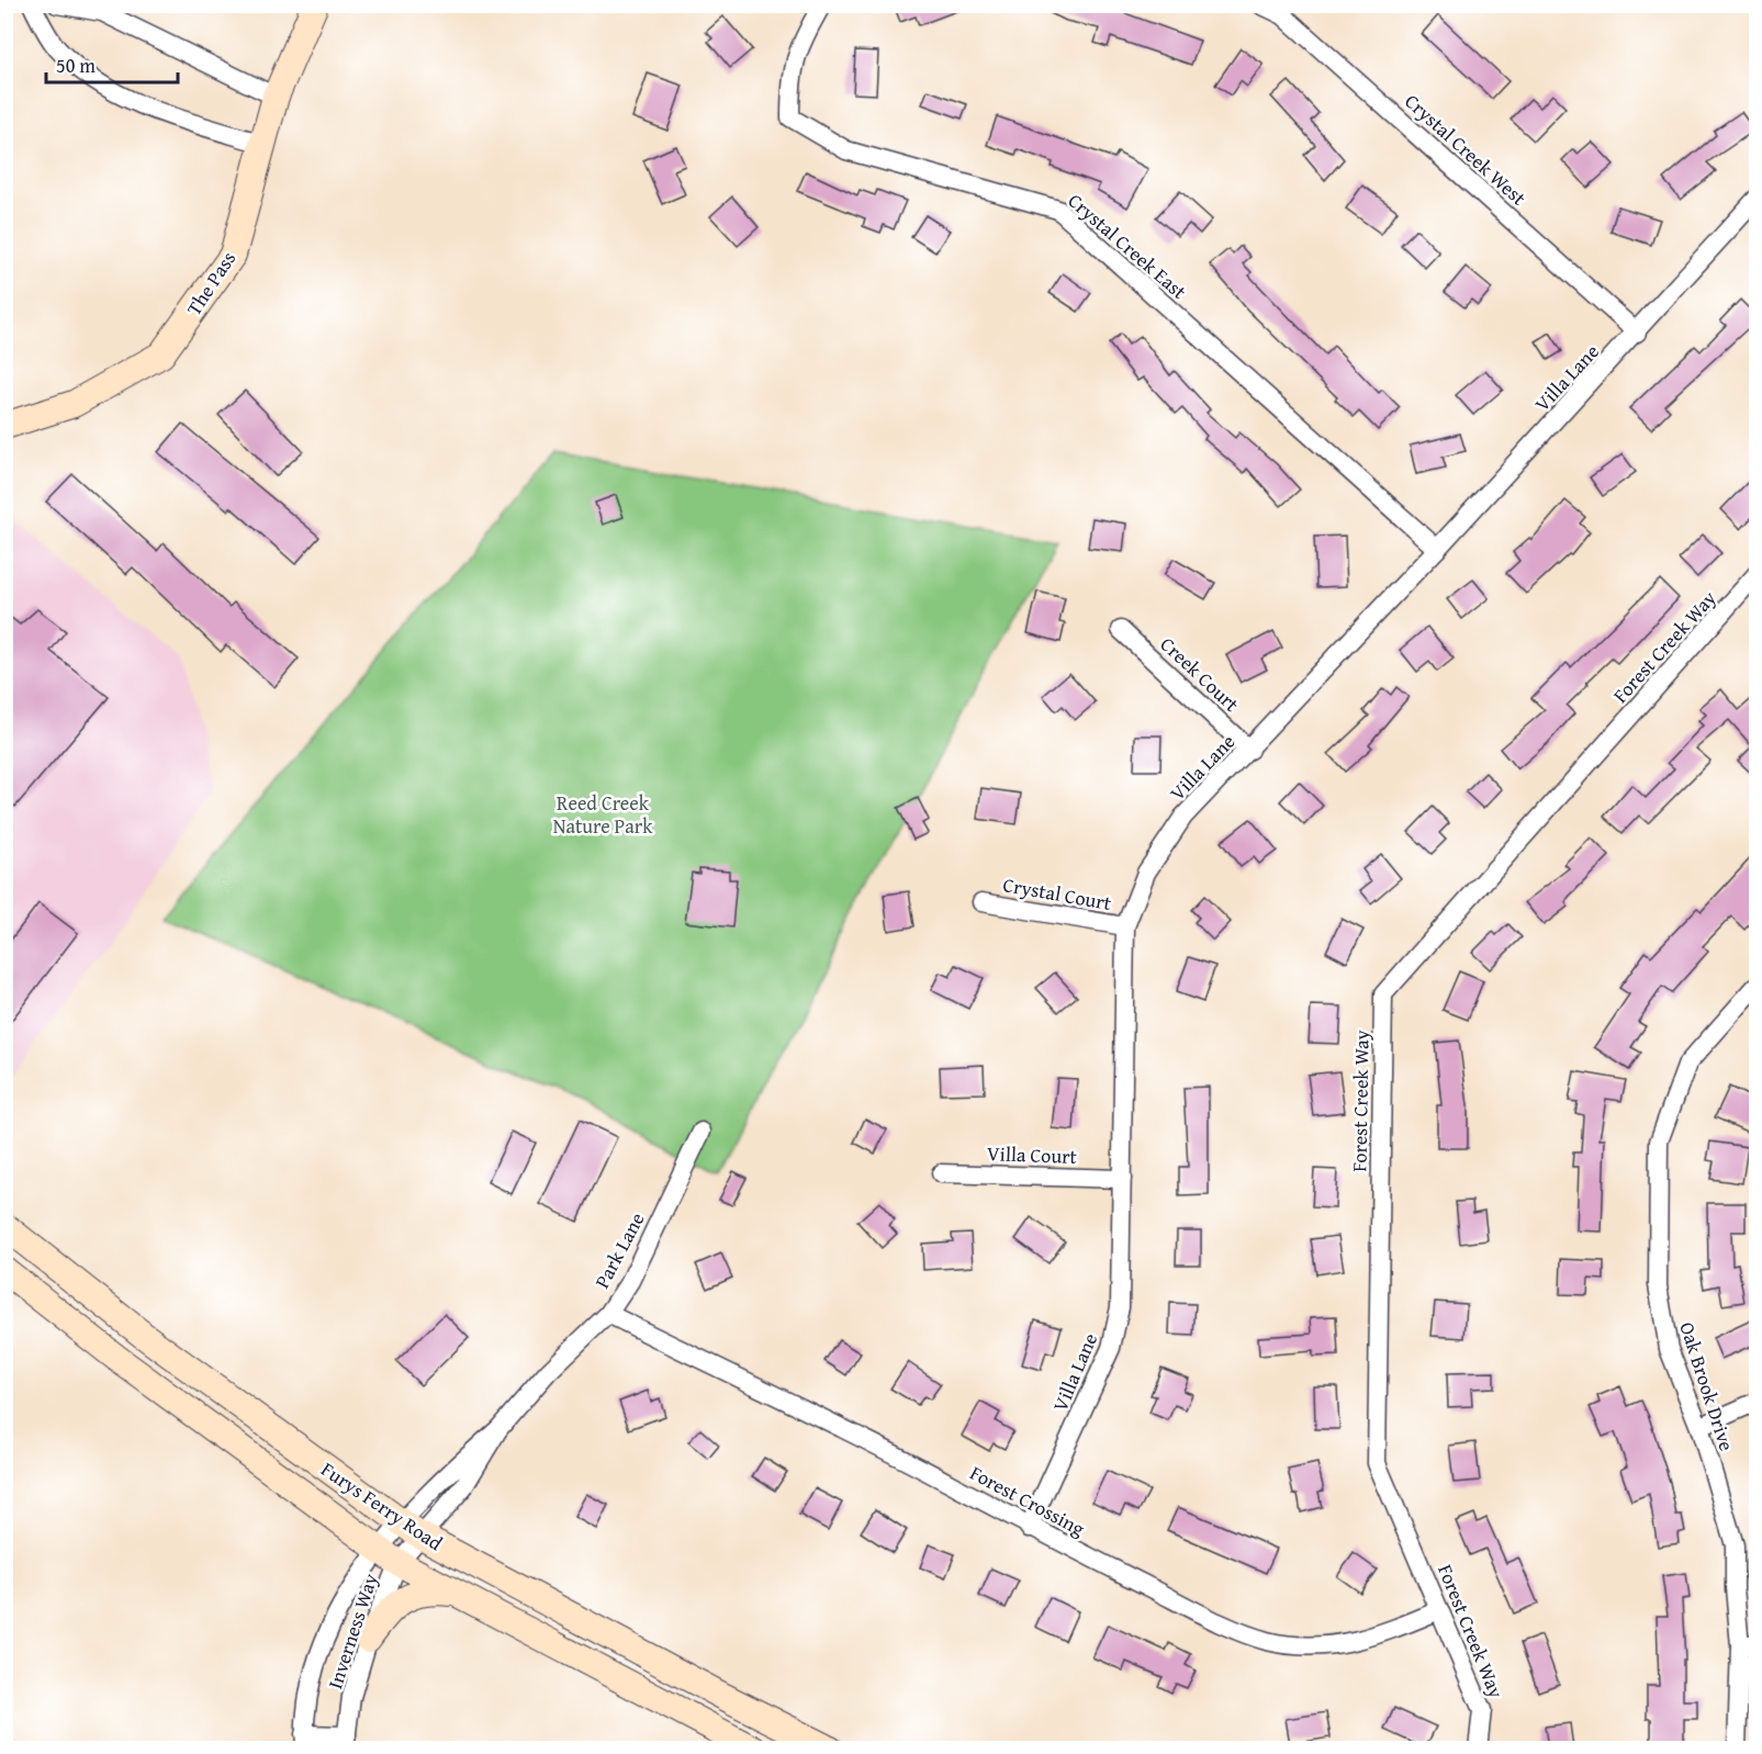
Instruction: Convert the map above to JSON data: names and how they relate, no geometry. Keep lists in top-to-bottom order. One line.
{"streets":{"main road":["The Pass","Furys Ferry Road"],"street":["Crystal Creek West","Crystal Creek East","Villa Lane","Forest Creek Way","Creek Court","Crystal Court","Villa Court","Park Lane","Oak Brook Drive","Forest Crossing","Inverness Way"]},"crossings":[["Crystal Creek West","Villa Lane"],["Crystal Creek East","Villa Lane"],["Villa Lane","Creek Court"],["Villa Lane","Crystal Court"],["Villa Lane","Villa Court"],["Villa Lane","Forest Crossing"],["Forest Creek Way","Forest Crossing"],["Park Lane","Forest Crossing"],["Park Lane","Furys Ferry Road"],["Park Lane","Inverness Way"],["Furys Ferry Road","Inverness Way"]],"parks":["Reed Creek Nature Park"],"scale_bar":"50 m"}
